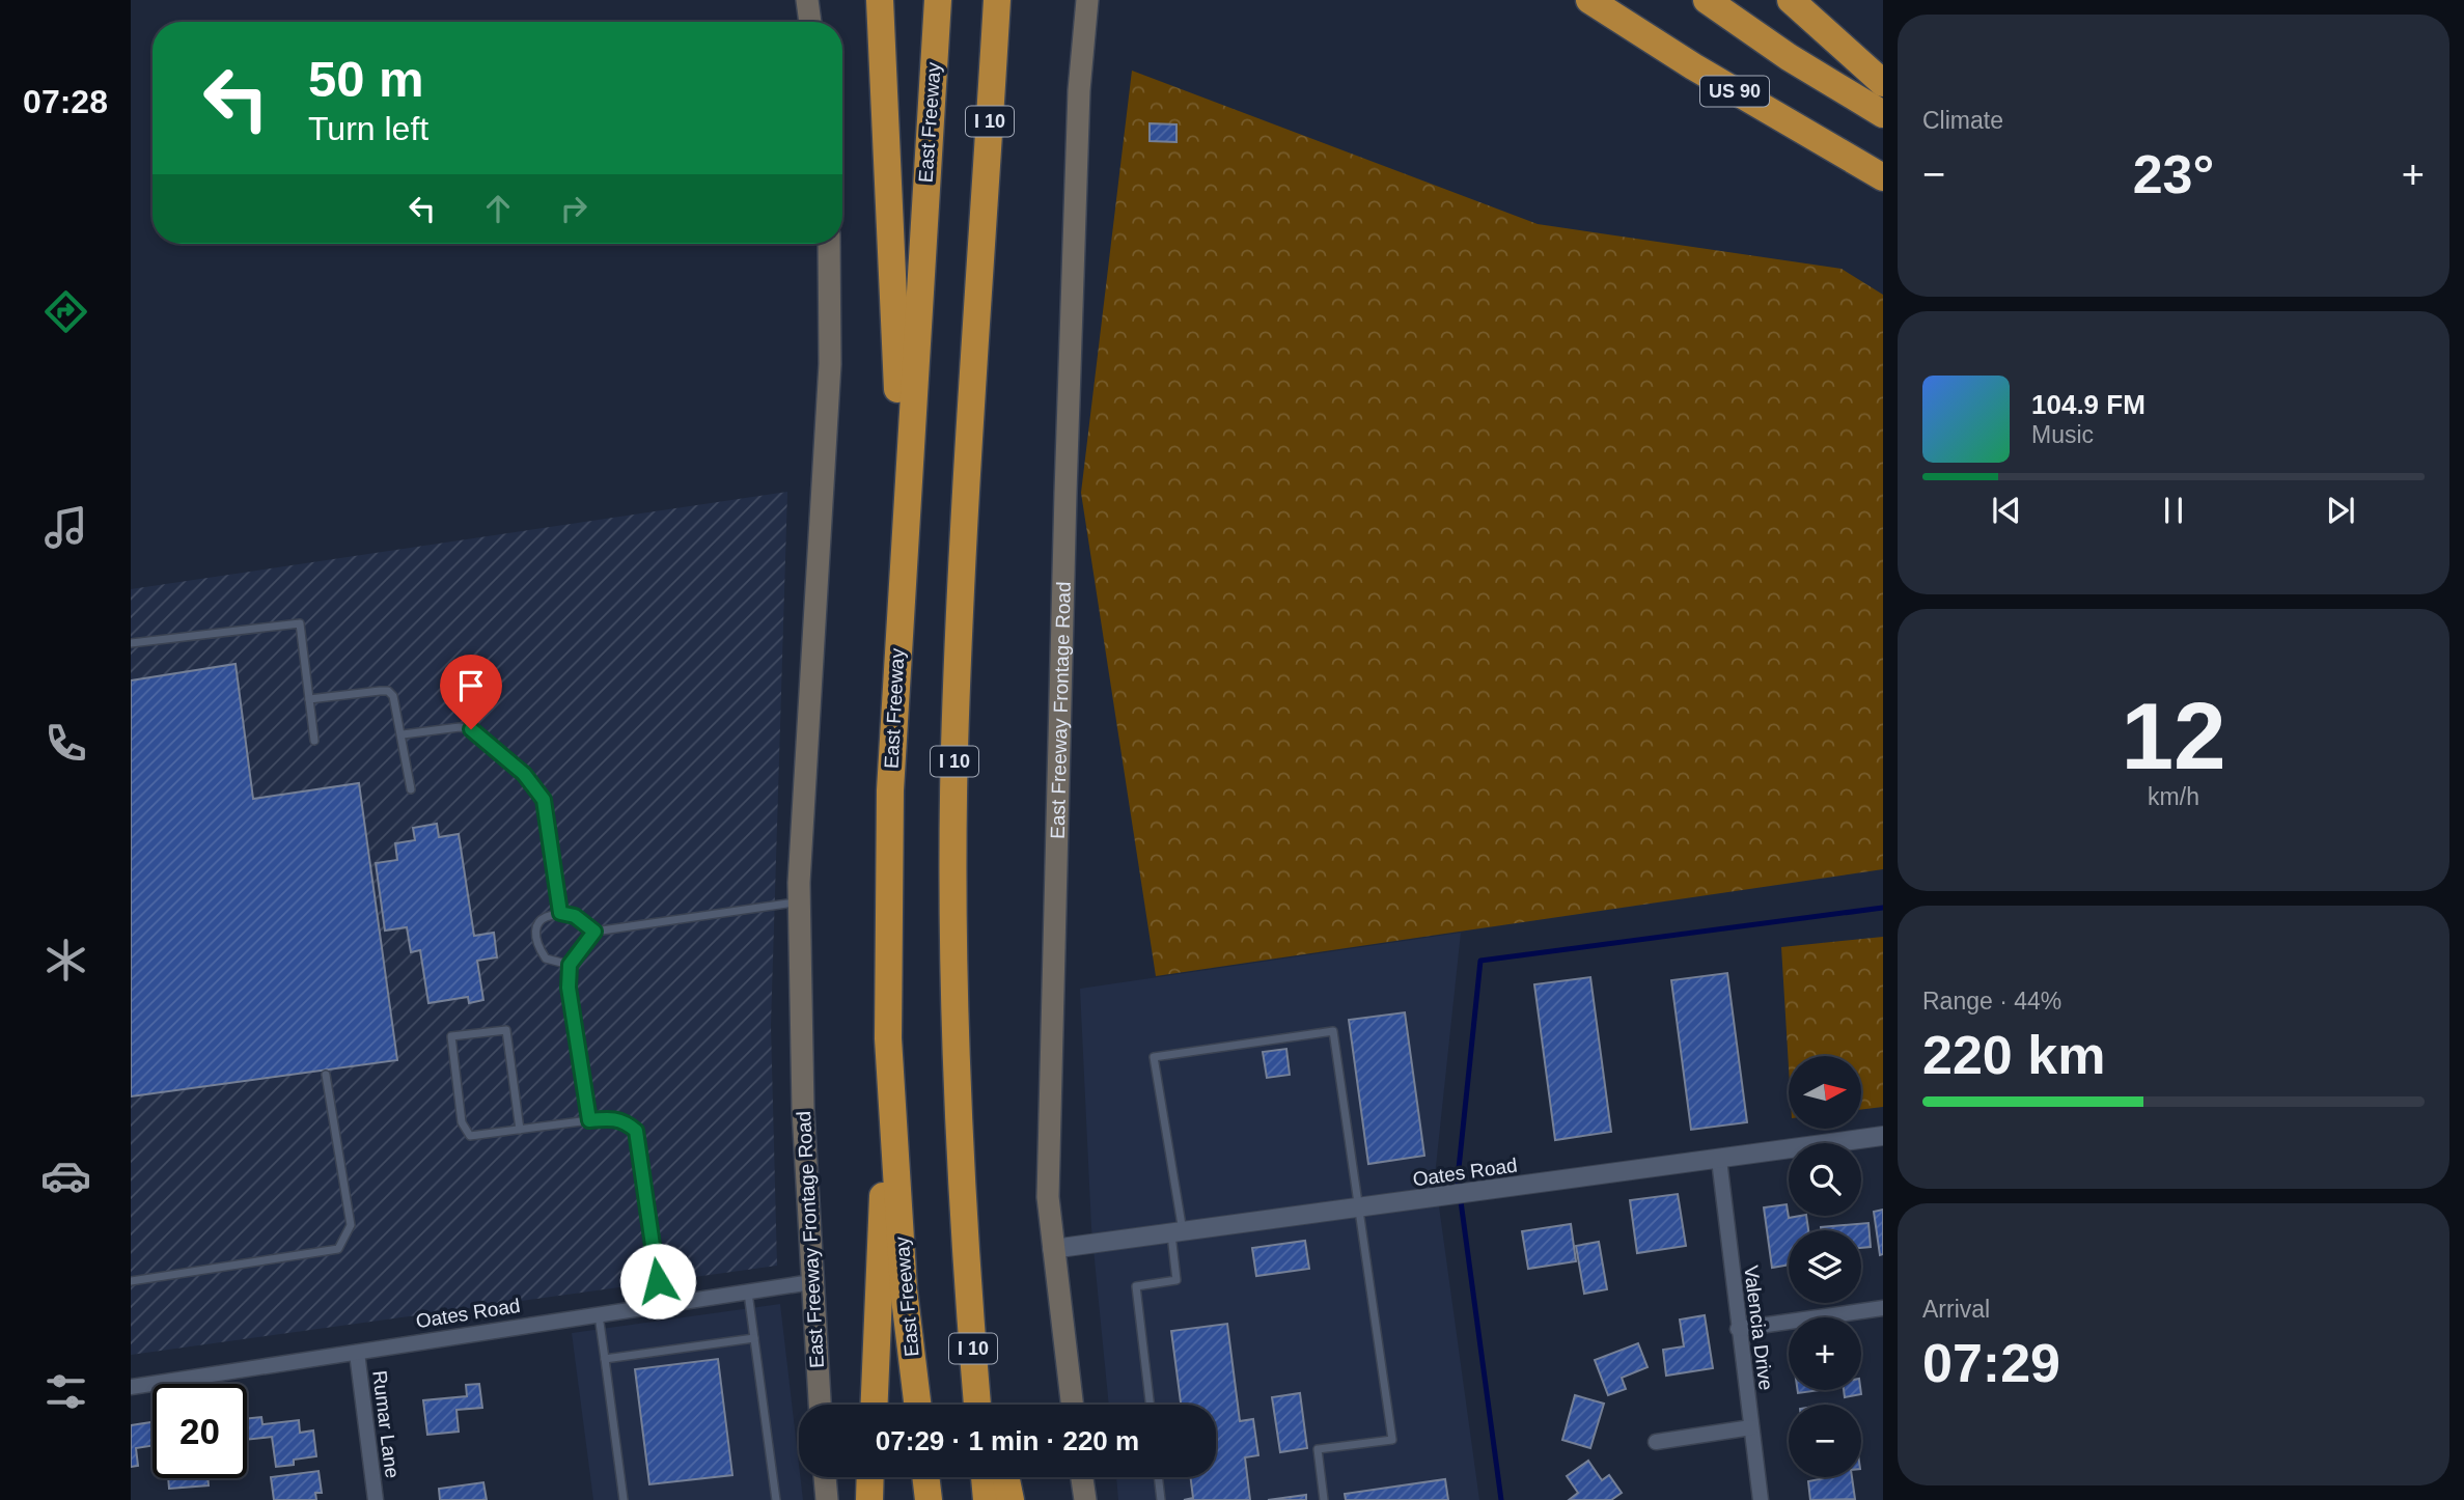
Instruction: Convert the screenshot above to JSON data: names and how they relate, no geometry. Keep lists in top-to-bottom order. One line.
{"streets":{"highway":["US 90","I 10","East Freeway"],"main road":["East Freeway Frontage Road"],"street":["Oates Road","Valencia Drive","Rumar Lane"]},"crossings":[["East Freeway Frontage Road","Oates Road"],["Oates Road","Valencia Drive"],["Oates Road","Rumar Lane"]],"north":"right","page":{"tabs":"07:28","tile":["Climate",["12","km/h"],["Range · 44%","220 km"],["Arrival","07:29"]],"turn":["50 m","Turn left"],"heat":["−","23°","+"],"song":["104.9 FM","Music"],"map_buttons":["+","−"],"limit":"20","trip":"07:29 · 1 min · 220 m"}}
